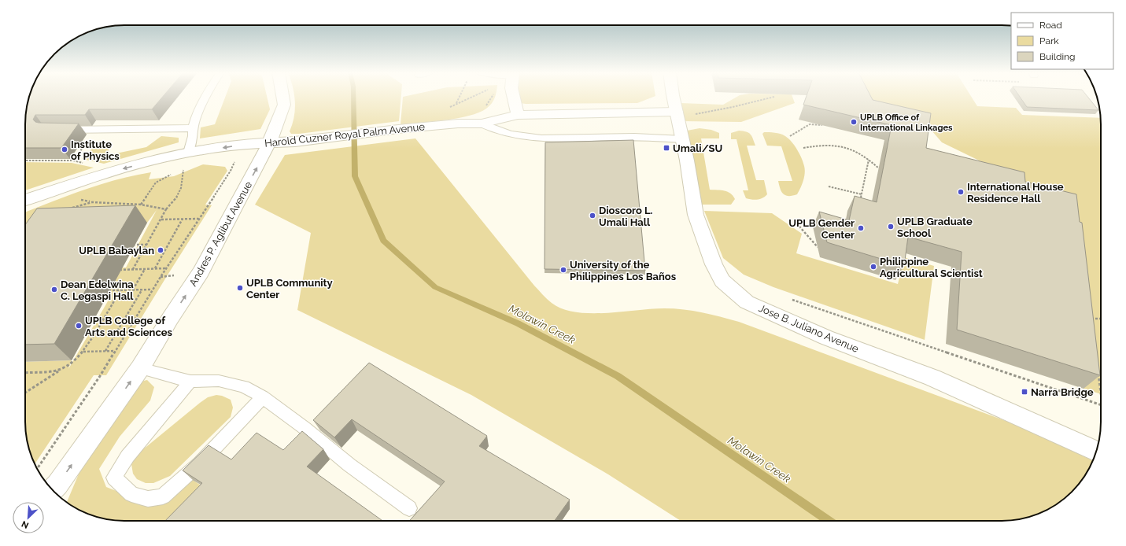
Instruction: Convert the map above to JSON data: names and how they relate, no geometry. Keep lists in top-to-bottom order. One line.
{"streets":{"street":["Harold Cuzner Royal Palm Avenue","Andres P. Aglibut Avenue","Jose B. Juliano Avenue"]},"crossings":[["Harold Cuzner Royal Palm Avenue","Andres P. Aglibut Avenue"],["Harold Cuzner Royal Palm Avenue","Jose B. Juliano Avenue"]],"one_way":["Andres P. Aglibut Avenue"],"water":["Molawin Creek"],"places":{"other":["UPLB Office of International Linkages","Institute of Physics","International House Residence Hall","Dioscoro L. Umali Hall","UPLB Graduate School","UPLB Gender Center","UPLB Babaylan","Philippine Agricultural Scientist","University of the Philippines Los Baños","UPLB Community Center","Dean Edelwina C. Legaspi Hall","UPLB College of Arts and Sciences"],"transit":["Umali/SU","Narra Bridge"]},"legend":["Road","Park","Building"],"north":"bottom left"}
